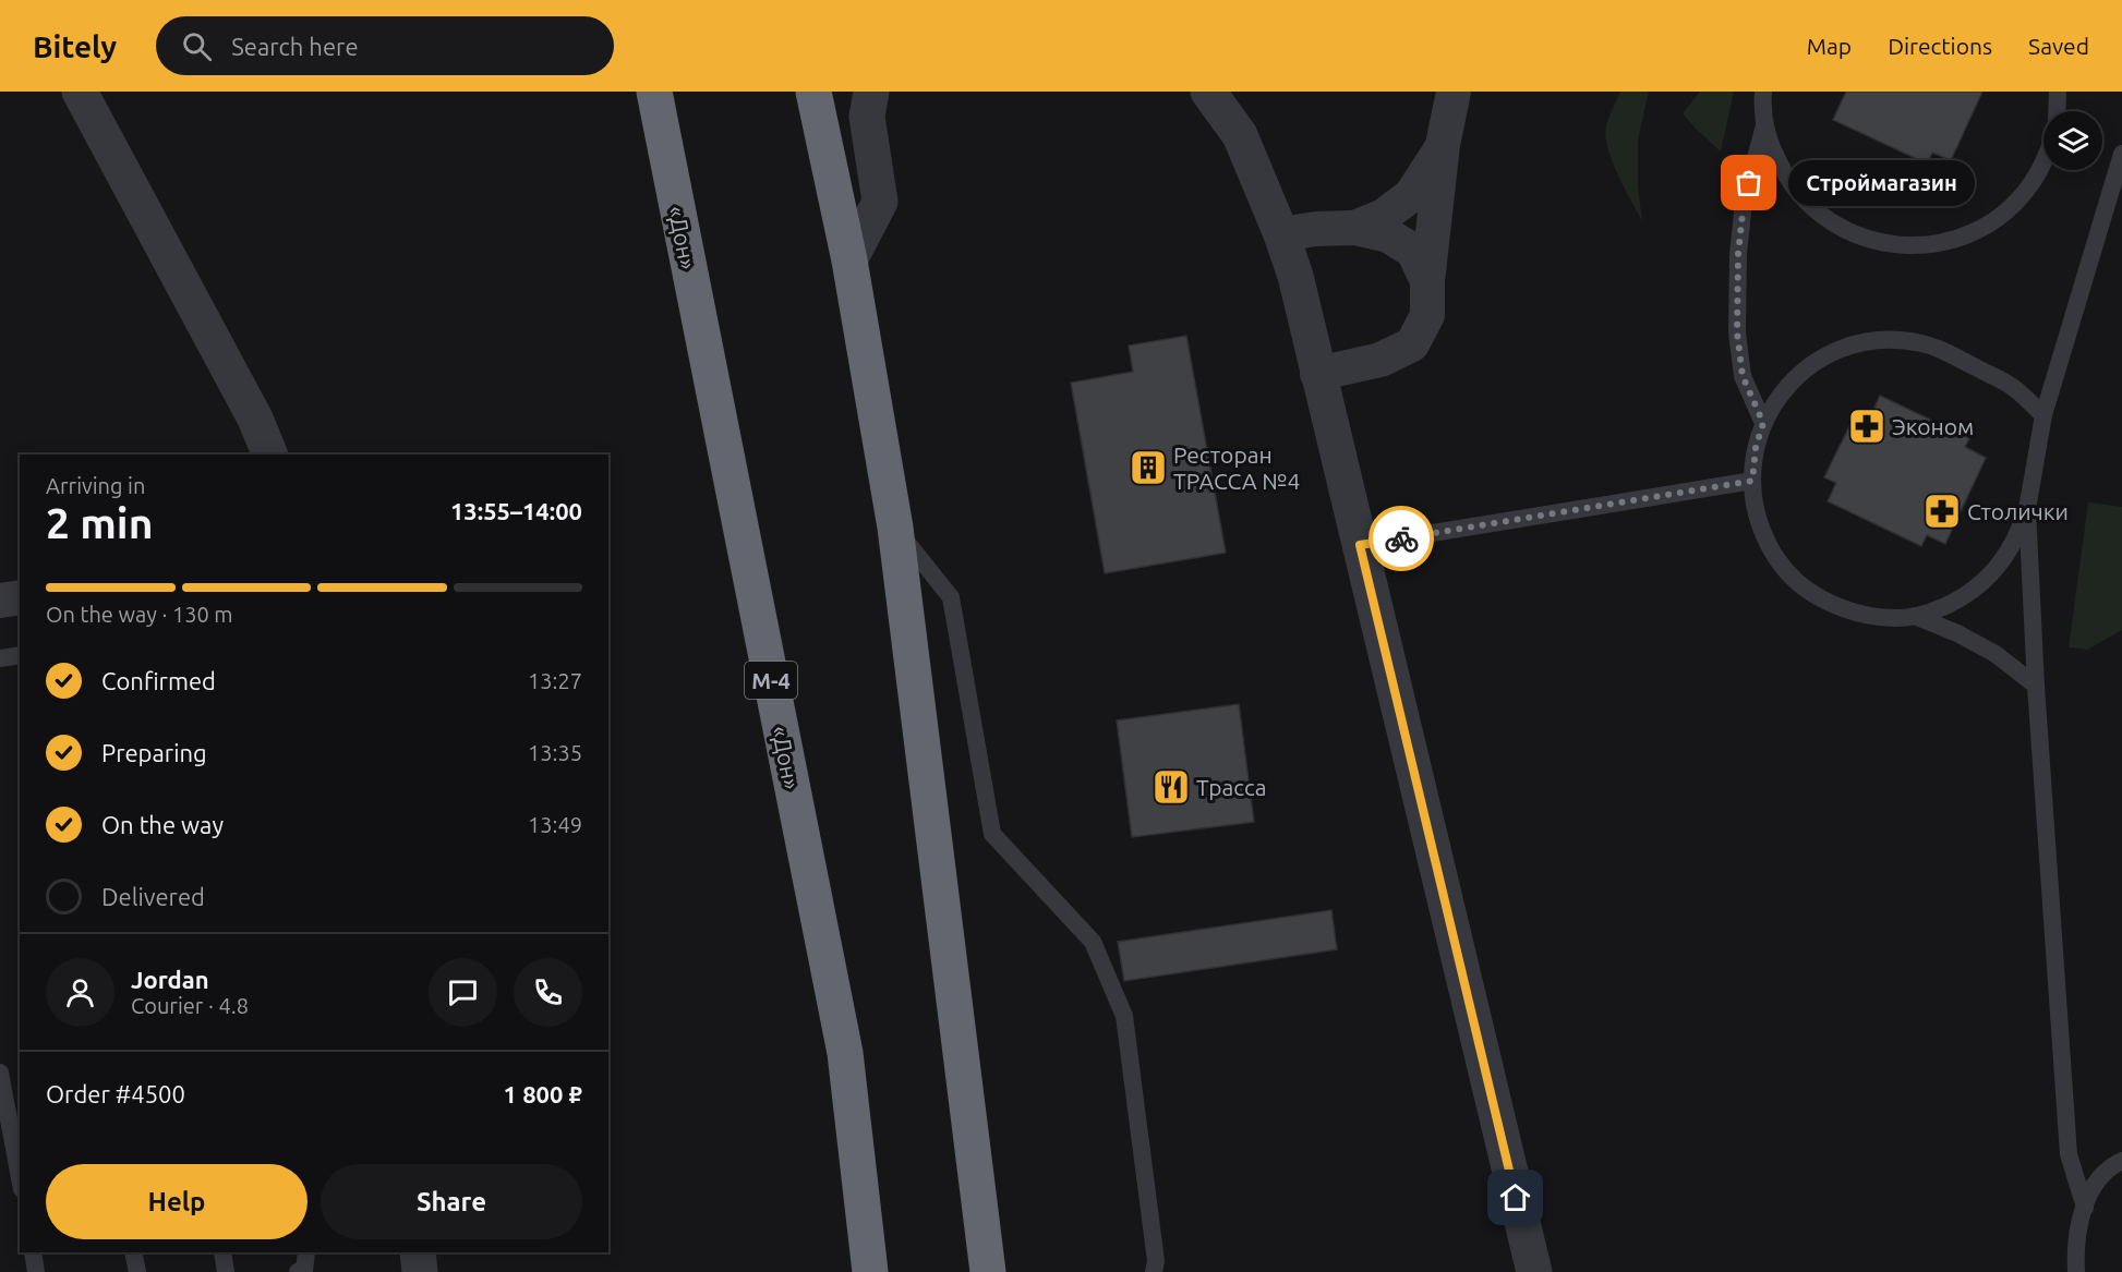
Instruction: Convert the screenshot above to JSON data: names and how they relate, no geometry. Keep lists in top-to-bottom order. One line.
{"streets":{"highway":["«Дон»","М-4"]},"places":{"other":["Строймагазин"],"pharmacy":["Эконом","Столички"],"building":["Ресторан ТРАССА №4"],"restaurant":["Трасса"]},"page":{"header":"Bitely","search":"Search here","nav":["Map","Directions","Saved"],"bubble":"Строймагазин","heading":["2 min","Arriving in","13:55–14:00"],"panel":["Jordan","Courier · 4.8","Order #4500","1 800 ₽"],"bar":"On the way · 130 m","list":[["Confirmed","13:27"],["Preparing","13:35"],["On the way","13:49"],"Delivered"],"buttons":["Help","Share"]}}
